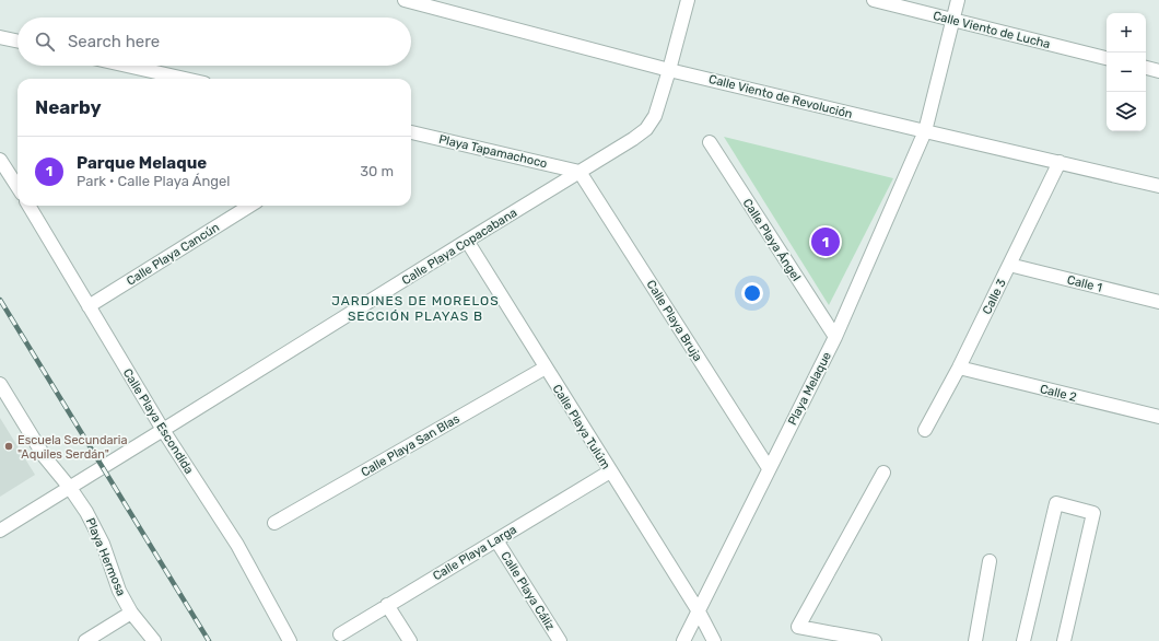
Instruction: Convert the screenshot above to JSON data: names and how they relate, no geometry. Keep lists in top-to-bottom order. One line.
{"streets":{"street":["Calle Viento de Lucha","Calle Viento de Revolución","Playa Tapamachoco","Calle Playa Ángel","Calle Playa Copacabana","Calle Playa Cancún","Calle 1","Calle 3","Calle Playa Bruja","Playa Melaque","Calle 2","Calle Playa Escondida","Calle Playa Tulúm","Calle Playa San Blas","Calle Playa Larga","Playa Hermosa","Calle Playa Cáliz"]},"crossings":[["Calle Viento de Lucha","Playa Melaque"],["Calle Viento de Revolución","Calle Playa Copacabana"],["Calle Viento de Revolución","Calle 3"],["Calle Viento de Revolución","Playa Melaque"],["Playa Tapamachoco","Calle Playa Copacabana"],["Playa Tapamachoco","Calle Playa Bruja"],["Calle Playa Ángel","Playa Melaque"],["Calle Playa Copacabana","Calle Playa Bruja"],["Calle Playa Copacabana","Calle Playa Escondida"],["Calle Playa Copacabana","Calle Playa Tulúm"],["Calle Playa Copacabana","Playa Hermosa"],["Calle Playa Cancún","Calle Playa Escondida"],["Calle 1","Calle 3"],["Calle 3","Calle 2"],["Calle Playa Bruja","Playa Melaque"],["Playa Melaque","Calle Playa Tulúm"],["Calle Playa Tulúm","Calle Playa San Blas"],["Calle Playa Tulúm","Calle Playa Larga"],["Calle Playa Larga","Calle Playa Cáliz"]],"districts":["JARDINES DE MORELOS SECCIÓN PLAYAS B"],"places":["Escuela Secundaria \"Aquiles Serdán\""],"page":{"map_buttons":["+","−"],"search":"Search here","heading":"Nearby","list":[{"mark":"1","name":"Parque Melaque","note":"Park · Calle Playa Ángel","value":"30 m"}],"pins":"1"}}
